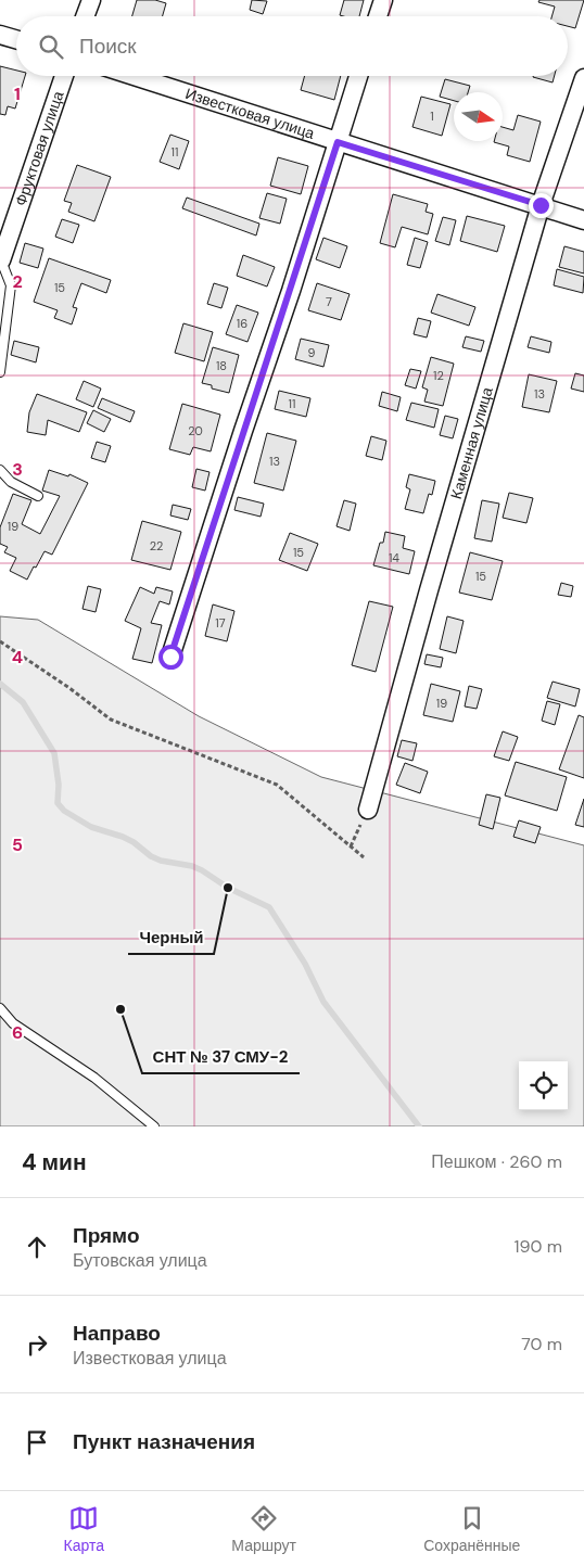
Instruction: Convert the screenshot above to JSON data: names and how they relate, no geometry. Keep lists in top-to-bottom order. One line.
{"streets":{"street":["Известковая улица","Фруктовая улица","Каменная улица"]},"crossings":[["Известковая улица","Каменная улица"]],"places":["Черный","СНТ № 37 СМУ-2"],"house_numbers":["1","11","15","7","16","9","18","12","13","11","20","13","19","22","15","14","15","17","19"],"north":"right","page":{"search":"Поиск","heading":["4 мин","Пешком · 260 m"],"list":[["Прямо","Бутовская улица","190 m"],["Направо","Известковая улица","70 m"],"Пункт назначения"],"nav":["Карта","Маршрут","Сохранённые"]},"grid":{"rows":["1","2","3","4","5","6"]}}
